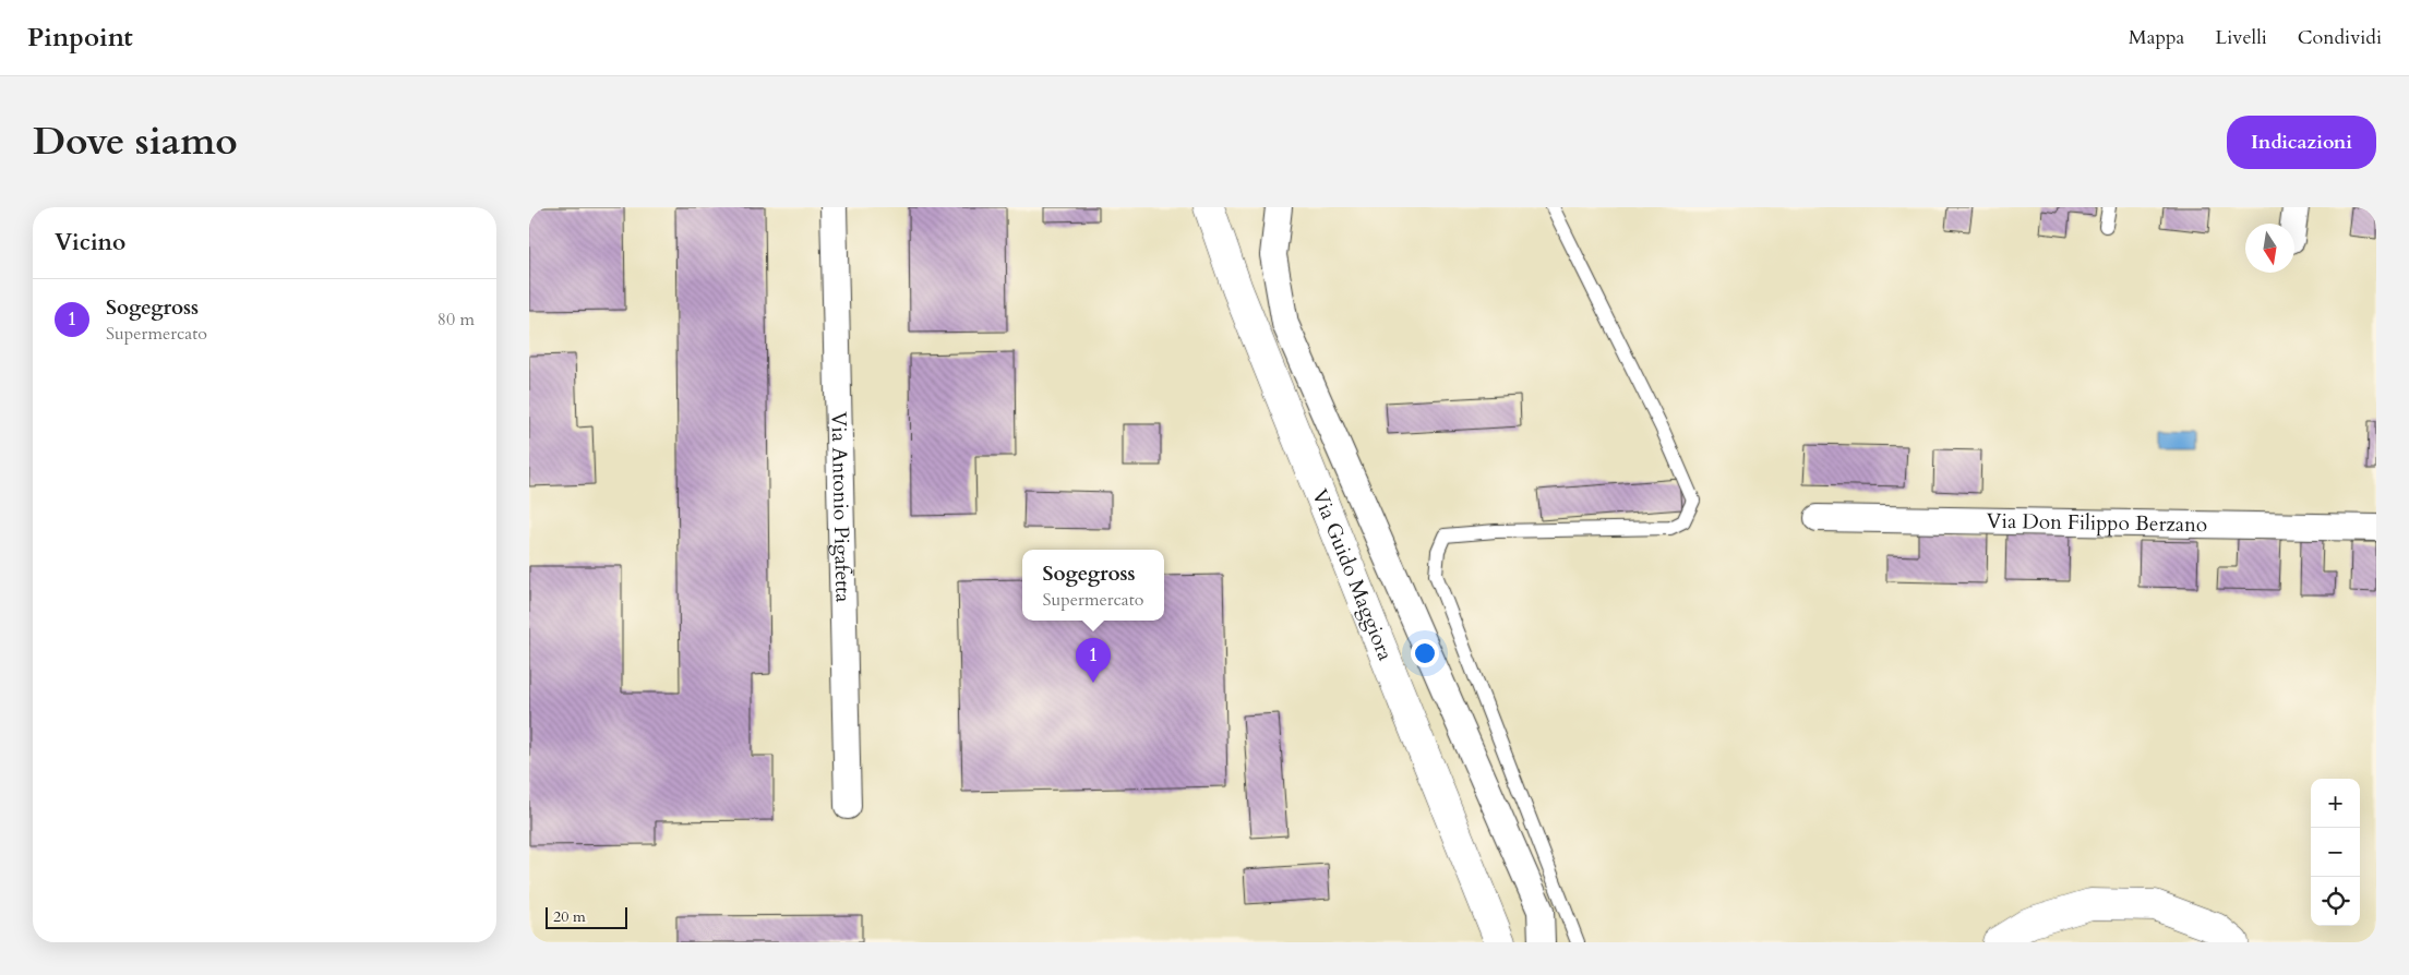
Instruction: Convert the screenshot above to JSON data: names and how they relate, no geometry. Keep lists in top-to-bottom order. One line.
{"streets":{"street":["Via Antonio Pigafetta","Via Don Filippo Berzano","Via Guido Maggiora"]},"scale_bar":"20 m","north":"bottom","page":{"header":"Pinpoint","nav":["Mappa","Livelli","Condividi"],"title":"Dove siamo","buttons":"Indicazioni","heading":"Vicino","list":[{"mark":"1","name":"Sogegross","note":"Supermercato","value":"80 m"}],"popup":["Sogegross","Supermercato"],"pins":"1","map_buttons":["+","−"],"scale":"20 m"}}
